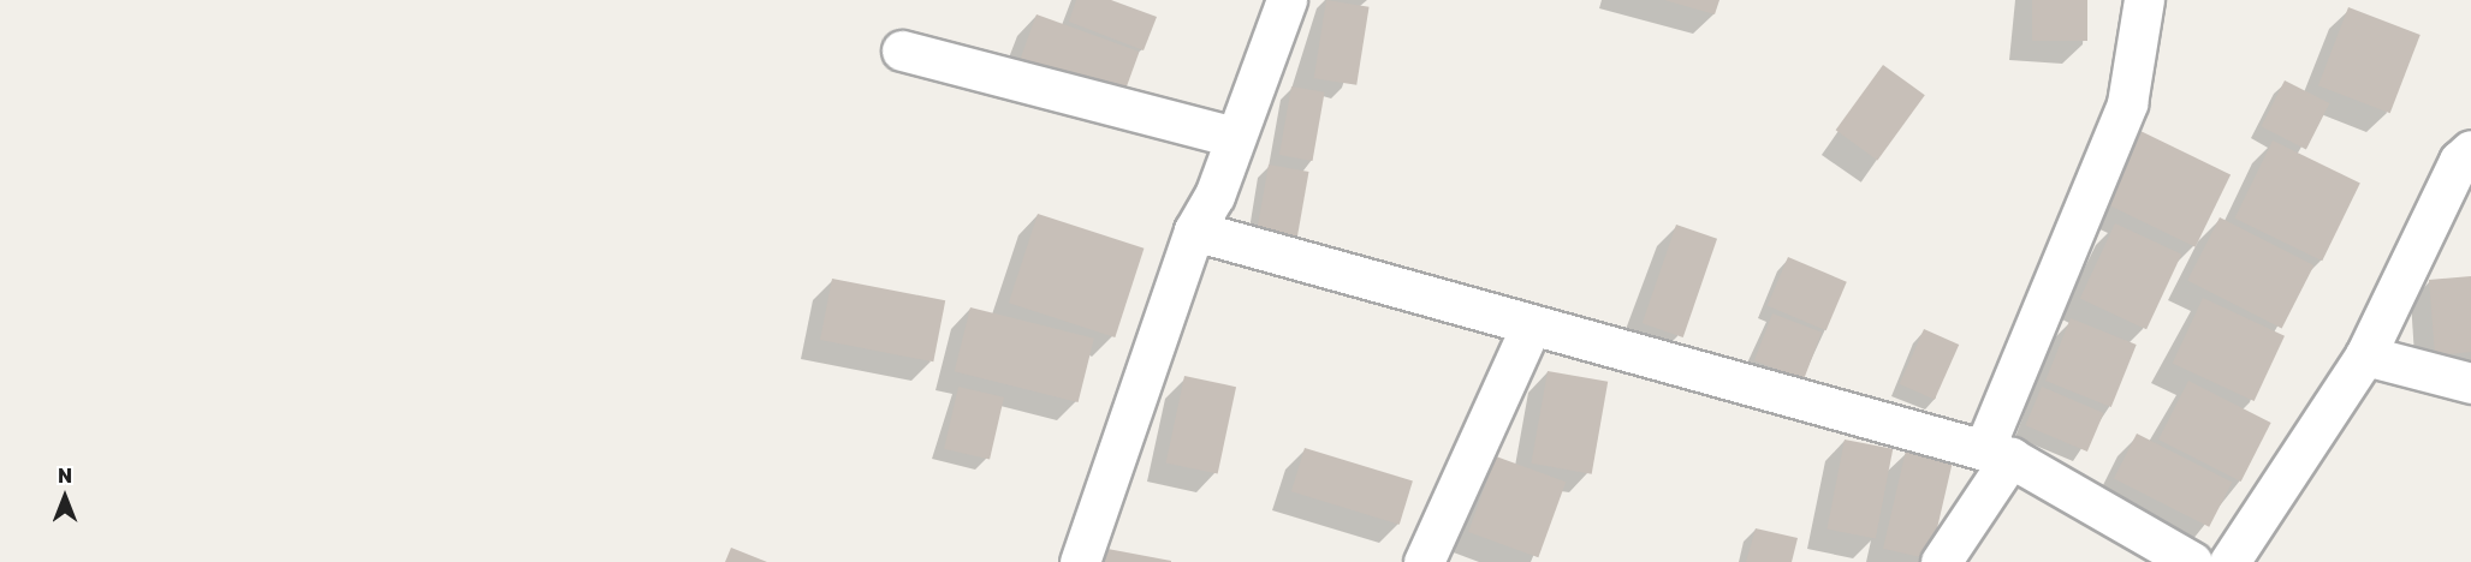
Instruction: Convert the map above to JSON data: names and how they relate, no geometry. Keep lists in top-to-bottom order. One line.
{"north":"top"}
